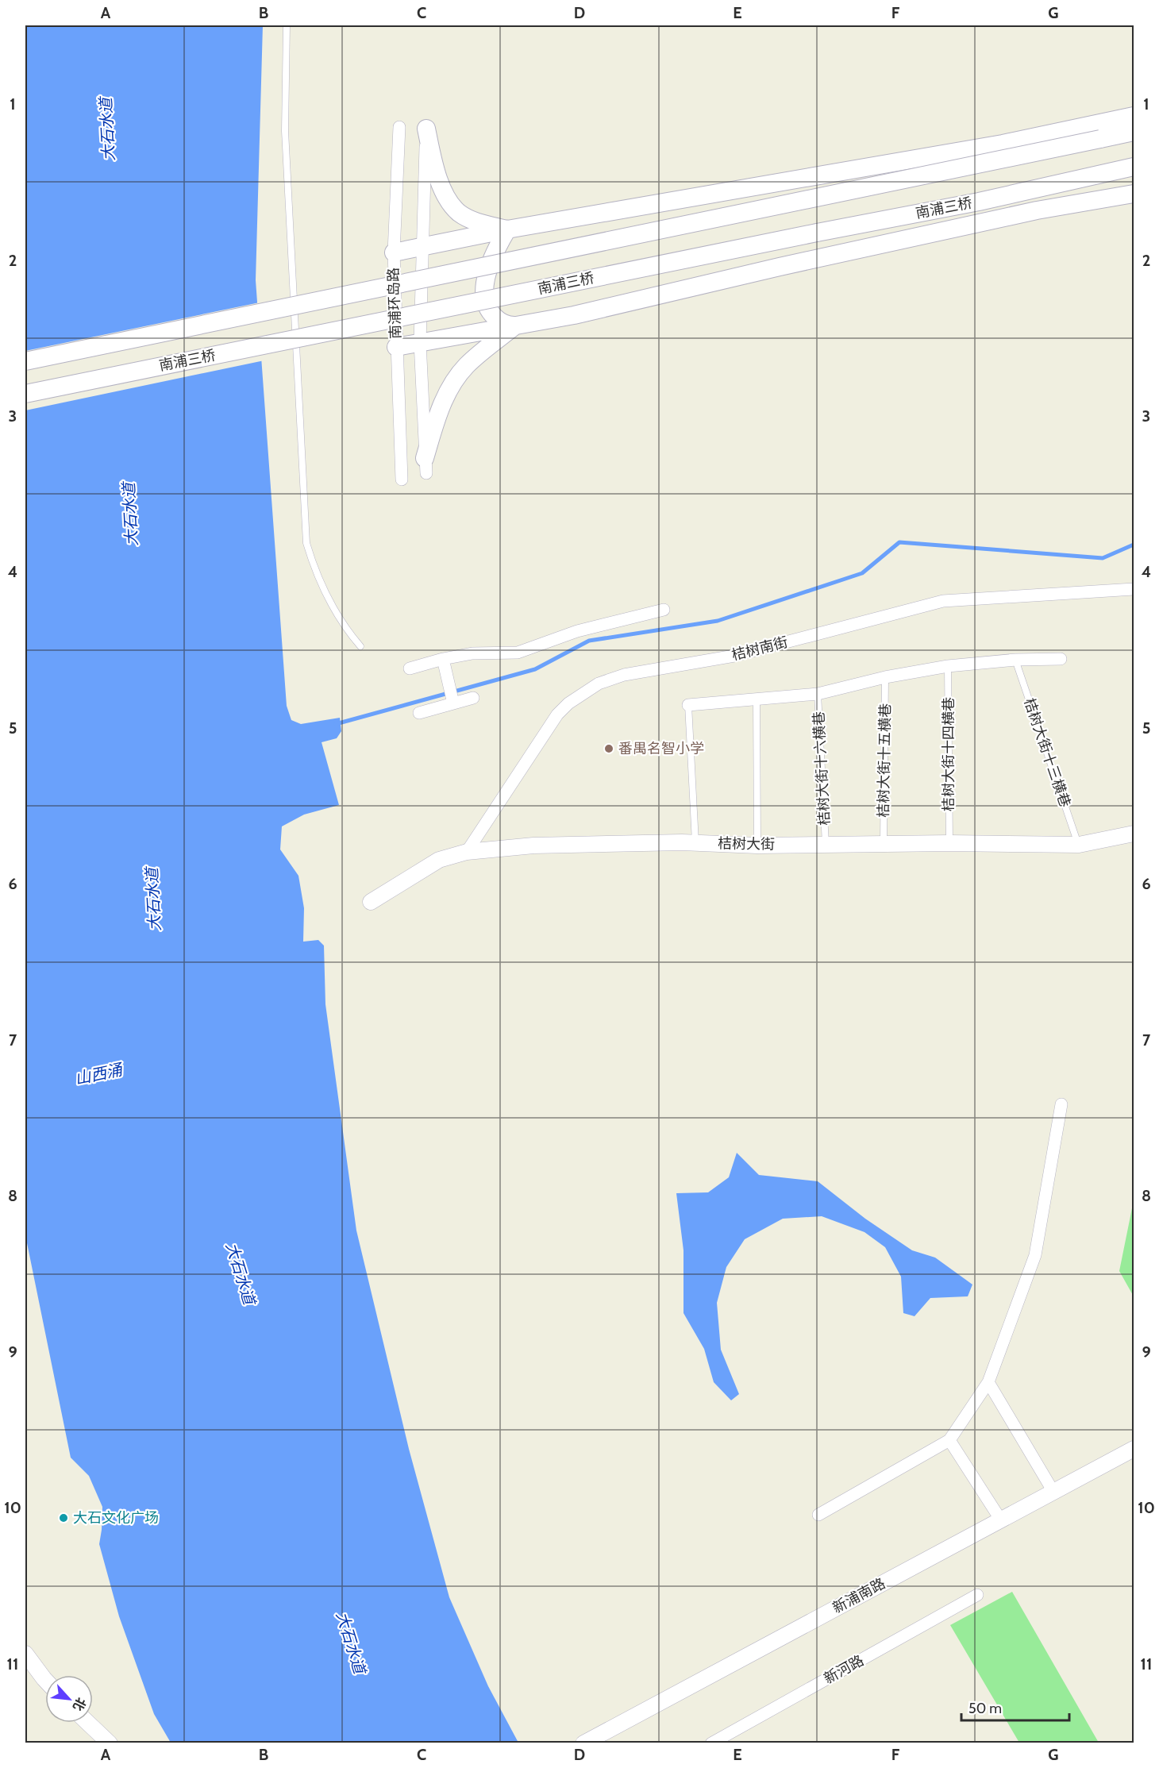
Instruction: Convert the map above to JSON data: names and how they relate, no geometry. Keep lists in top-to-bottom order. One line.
{"streets":{"main road":["南浦三桥"],"street":["南浦环岛路","桔树南街","桔树大街","新浦南路","新河路"],"lane":["桔树大街十三横巷","桔树大街十四横巷","桔树大街十五横巷","桔树大街十六横巷"]},"crossings":[["桔树南街","桔树大街"],["桔树大街十三横巷","桔树大街"],["桔树大街十四横巷","桔树大街"],["桔树大街十五横巷","桔树大街"],["桔树大街十六横巷","桔树大街"]],"water":["大石水道","山西涌"],"places":["番禺名智小学","大石文化广场"],"scale_bar":"50 m","north":"bottom right","grid":{"columns":["A","B","C","D","E","F","G"],"rows":["1","2","3","4","5","6","7","8","9","10","11"]}}
